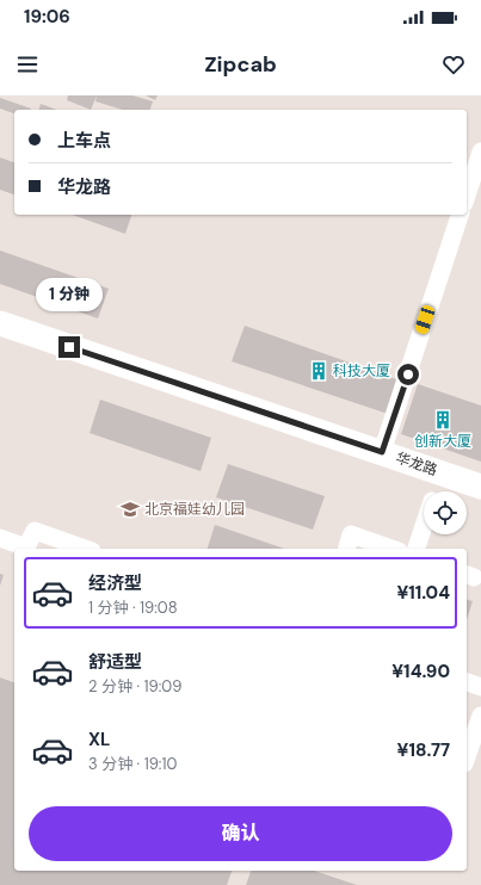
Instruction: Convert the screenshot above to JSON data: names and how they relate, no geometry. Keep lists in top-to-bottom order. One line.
{"streets":{"main road":["华龙路"]},"places":{"building":["科技大厦","创新大厦"],"school or university":["北京福娃幼儿园"]},"page":{"status":"19:06","header":"Zipcab","banner":["上车点","华龙路"],"bubble":"1 分钟","list":[{"name":"经济型","note":"1 分钟 · 19:08","value":"¥11.04"},{"name":"舒适型","note":"2 分钟 · 19:09","value":"¥14.90"},{"name":"XL","note":"3 分钟 · 19:10","value":"¥18.77"}],"buttons":"确认"}}
